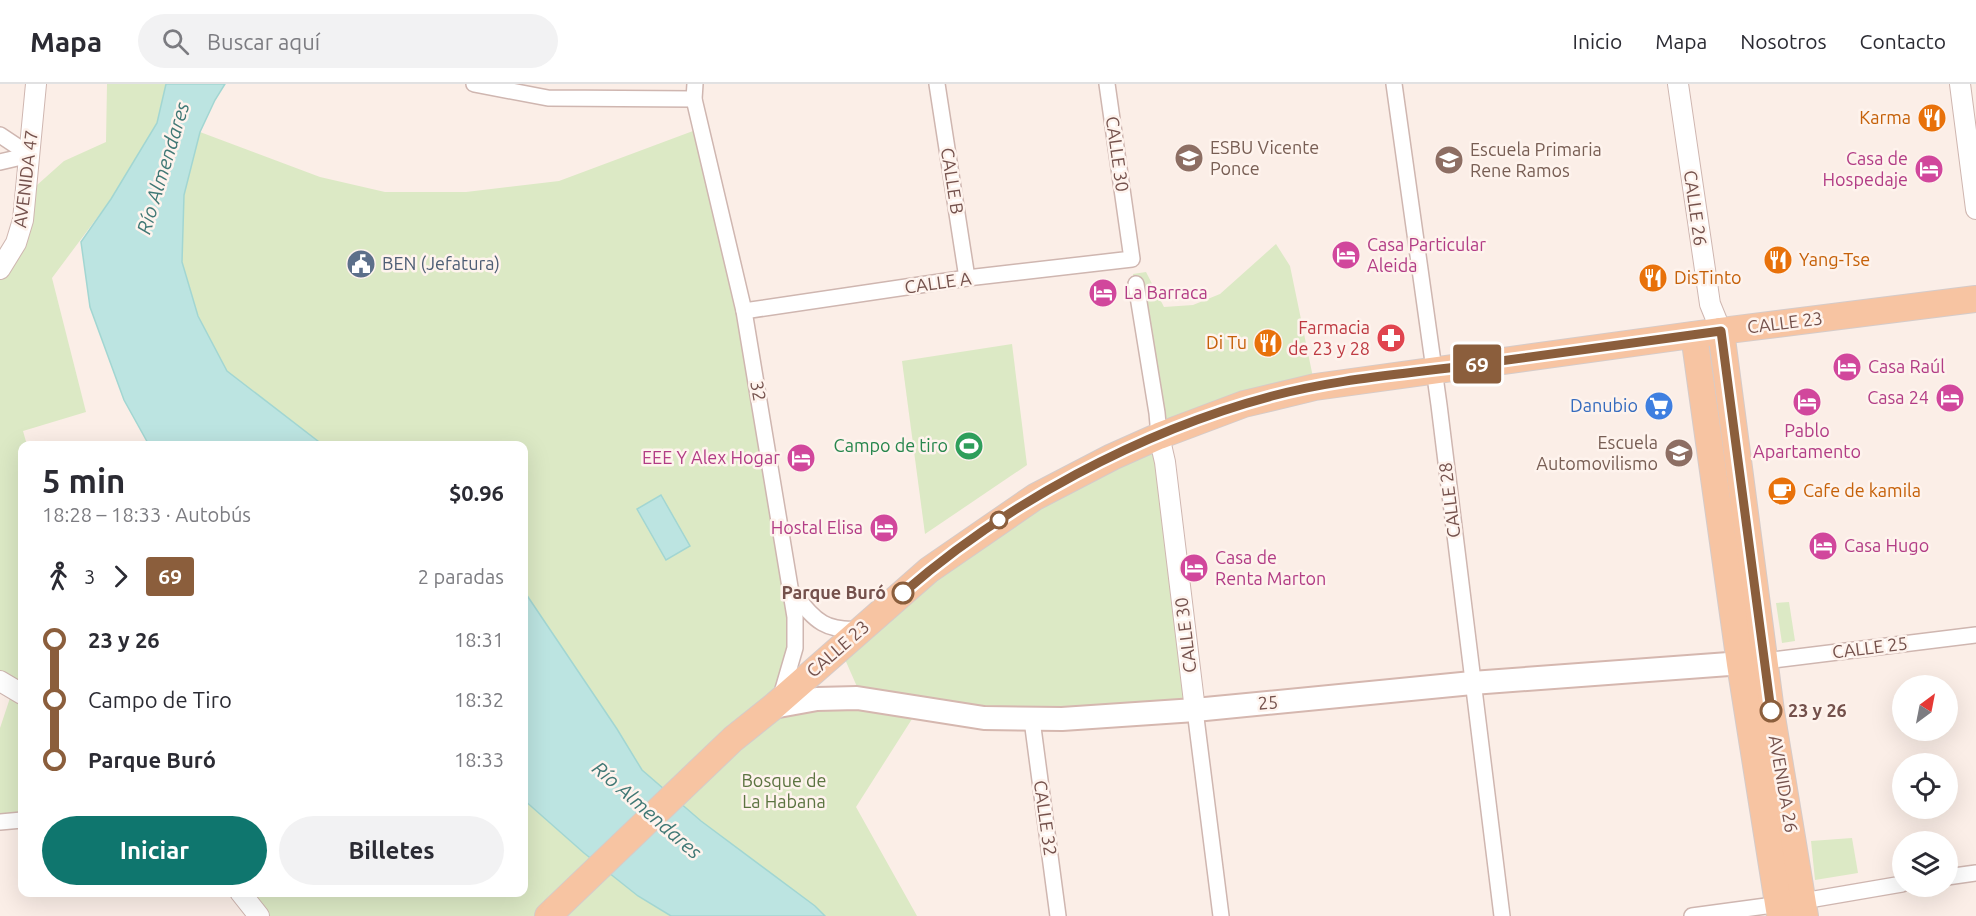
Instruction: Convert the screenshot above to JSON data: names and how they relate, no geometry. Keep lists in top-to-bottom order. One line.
{"streets":{"main road":["CALLE 23","25","AVENIDA 26"],"street":["CALLE 30","AVENIDA 47","CALLE B","CALLE 26","CALLE A","32","CALLE 28","CALLE 25","CALLE 32"]},"crossings":[["CALLE 30","CALLE A"],["CALLE 30","CALLE 23"],["CALLE 30","25"],["CALLE B","CALLE A"],["CALLE 26","CALLE 23"],["CALLE 26","AVENIDA 26"],["CALLE A","32"],["CALLE 23","32"],["CALLE 23","CALLE 28"],["CALLE 23","25"],["CALLE 23","AVENIDA 26"],["32","25"],["CALLE 28","25"],["CALLE 25","25"],["CALLE 25","AVENIDA 26"],["25","AVENIDA 26"],["25","CALLE 32"]],"water":["Río Almendares"],"parks":["Bosque de La Habana"],"places":{"restaurant":["Karma","Yang-Tse","DisTinto","Di Tu"],"school or university":["ESBU Vicente Ponce","Escuela Primaria Rene Ramos","Escuela Automovilismo"],"hotel":["Casa de Hospedaje","Casa Particular Aleida","La Barraca","Casa Raúl","Casa 24","Pablo Apartamento","EEE Y Alex Hogar","Hostal Elisa","Casa Hugo","Casa de Renta Marton"],"public building":["BEN (Jefatura)"],"pharmacy":["Farmacia de 23 y 28"],"supermarket":["Danubio"],"sports":["Campo de tiro"],"cafe":["Cafe de kamila"],"other":["Parque Buró","23 y 26"]},"lines":["bus line 69"],"north":"top right","page":{"header":"Mapa","search":"Buscar aquí","nav":["Inicio","Mapa","Nosotros","Contacto"],"on_map":"69","heading":["5 min","18:28 – 18:33 · Autobús","$0.96"],"legs":["3","69","2 paradas"],"list":[{"name":"23 y 26","value":"18:31"},{"name":"Campo de Tiro","value":"18:32"},{"name":"Parque Buró","value":"18:33"}],"buttons":["Iniciar","Billetes"]}}
